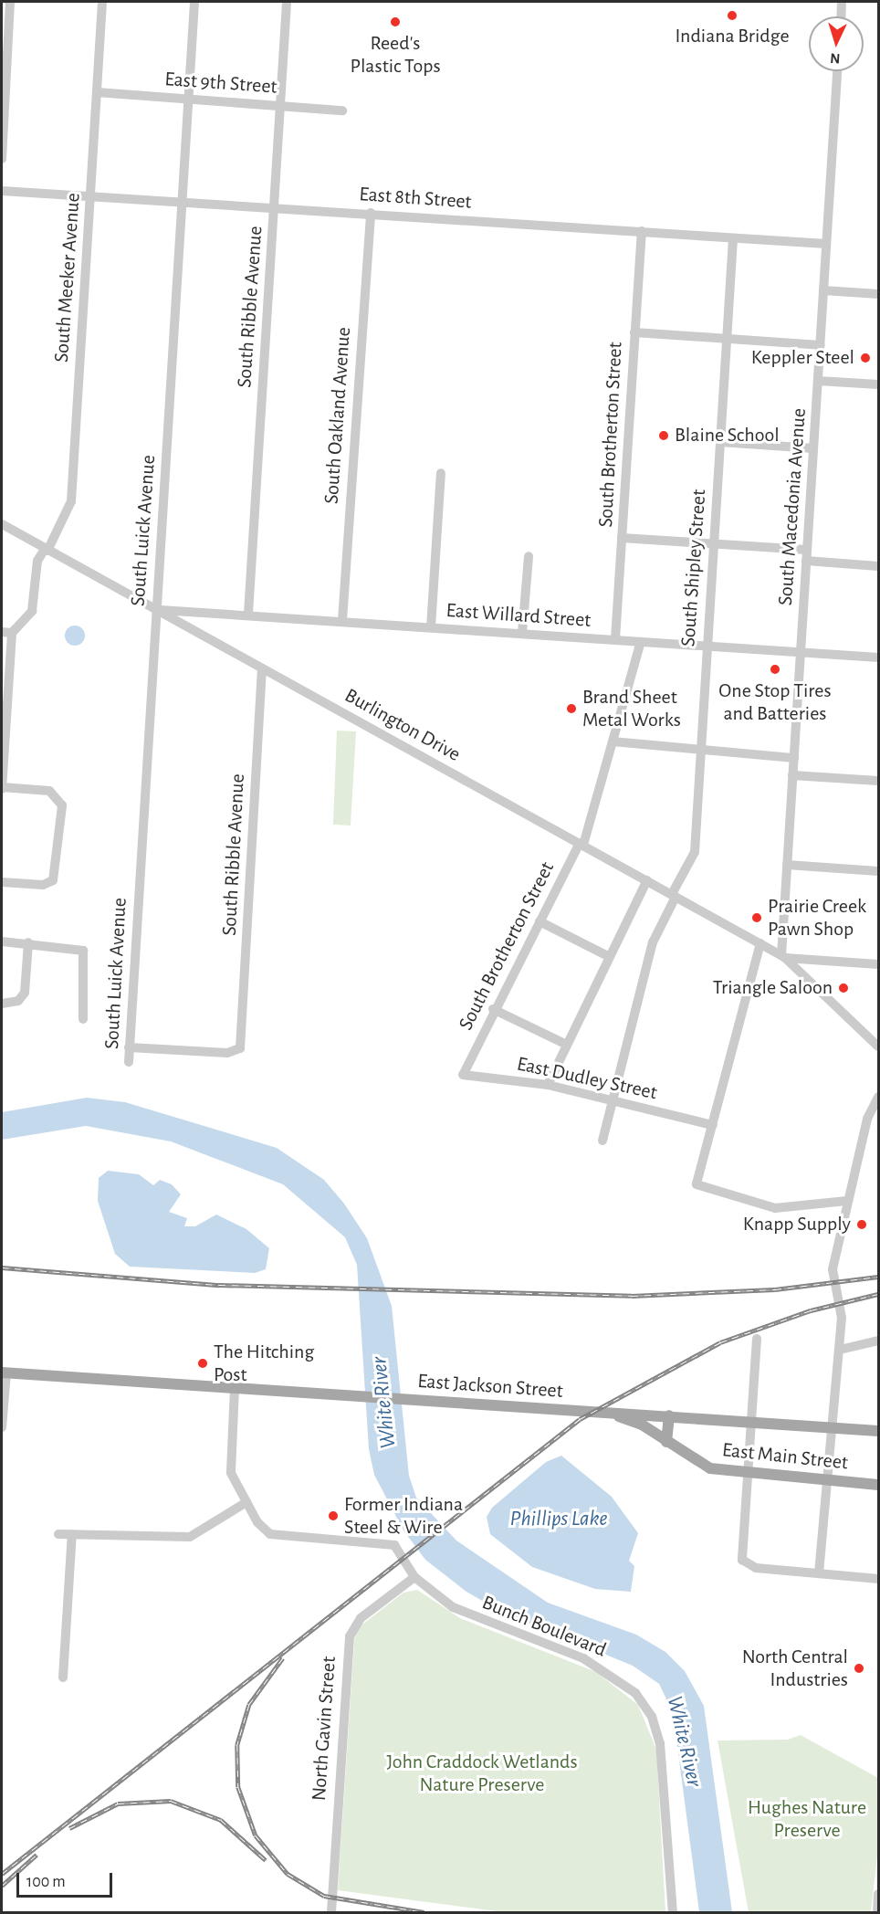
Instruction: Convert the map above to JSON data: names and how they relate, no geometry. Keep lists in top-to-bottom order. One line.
{"streets":{"main road":["East Jackson Street","East Main Street"],"street":["East 9th Street","East 8th Street","South Meeker Avenue","South Ribble Avenue","South Oakland Avenue","South Brotherton Street","South Macedonia Avenue","South Luick Avenue","South Shipley Street","East Willard Street","Burlington Drive","East Dudley Street","Bunch Boulevard","North Gavin Street"]},"crossings":[["East 9th Street","South Meeker Avenue"],["East 9th Street","South Ribble Avenue"],["East 9th Street","South Luick Avenue"],["East 8th Street","South Meeker Avenue"],["East 8th Street","South Ribble Avenue"],["East 8th Street","South Oakland Avenue"],["East 8th Street","South Brotherton Street"],["East 8th Street","South Macedonia Avenue"],["East 8th Street","South Luick Avenue"],["East 8th Street","South Shipley Street"],["South Meeker Avenue","Burlington Drive"],["South Ribble Avenue","South Luick Avenue"],["South Ribble Avenue","East Willard Street"],["South Ribble Avenue","Burlington Drive"],["South Oakland Avenue","East Willard Street"],["South Brotherton Street","East Willard Street"],["South Brotherton Street","Burlington Drive"],["South Brotherton Street","East Dudley Street"],["South Macedonia Avenue","East Willard Street"],["South Macedonia Avenue","Burlington Drive"],["South Luick Avenue","East Willard Street"],["South Luick Avenue","Burlington Drive"],["South Shipley Street","East Willard Street"],["South Shipley Street","Burlington Drive"],["South Shipley Street","East Dudley Street"],["East Willard Street","Burlington Drive"],["East Jackson Street","East Main Street"],["Bunch Boulevard","North Gavin Street"]],"water":["White River","Phillips Lake"],"parks":["John Craddock Wetlands Nature Preserve","Hughes Nature Preserve"],"places":["Indiana Bridge","Reed's Plastic Tops","Keppler Steel","Blaine School","One Stop Tires and Batteries","Brand Sheet Metal Works","Prairie Creek Pawn Shop","Triangle Saloon","Knapp Supply","The Hitching Post","Former Indiana Steel & Wire","North Central Industries"],"scale_bar":"100 m","north":"bottom"}
